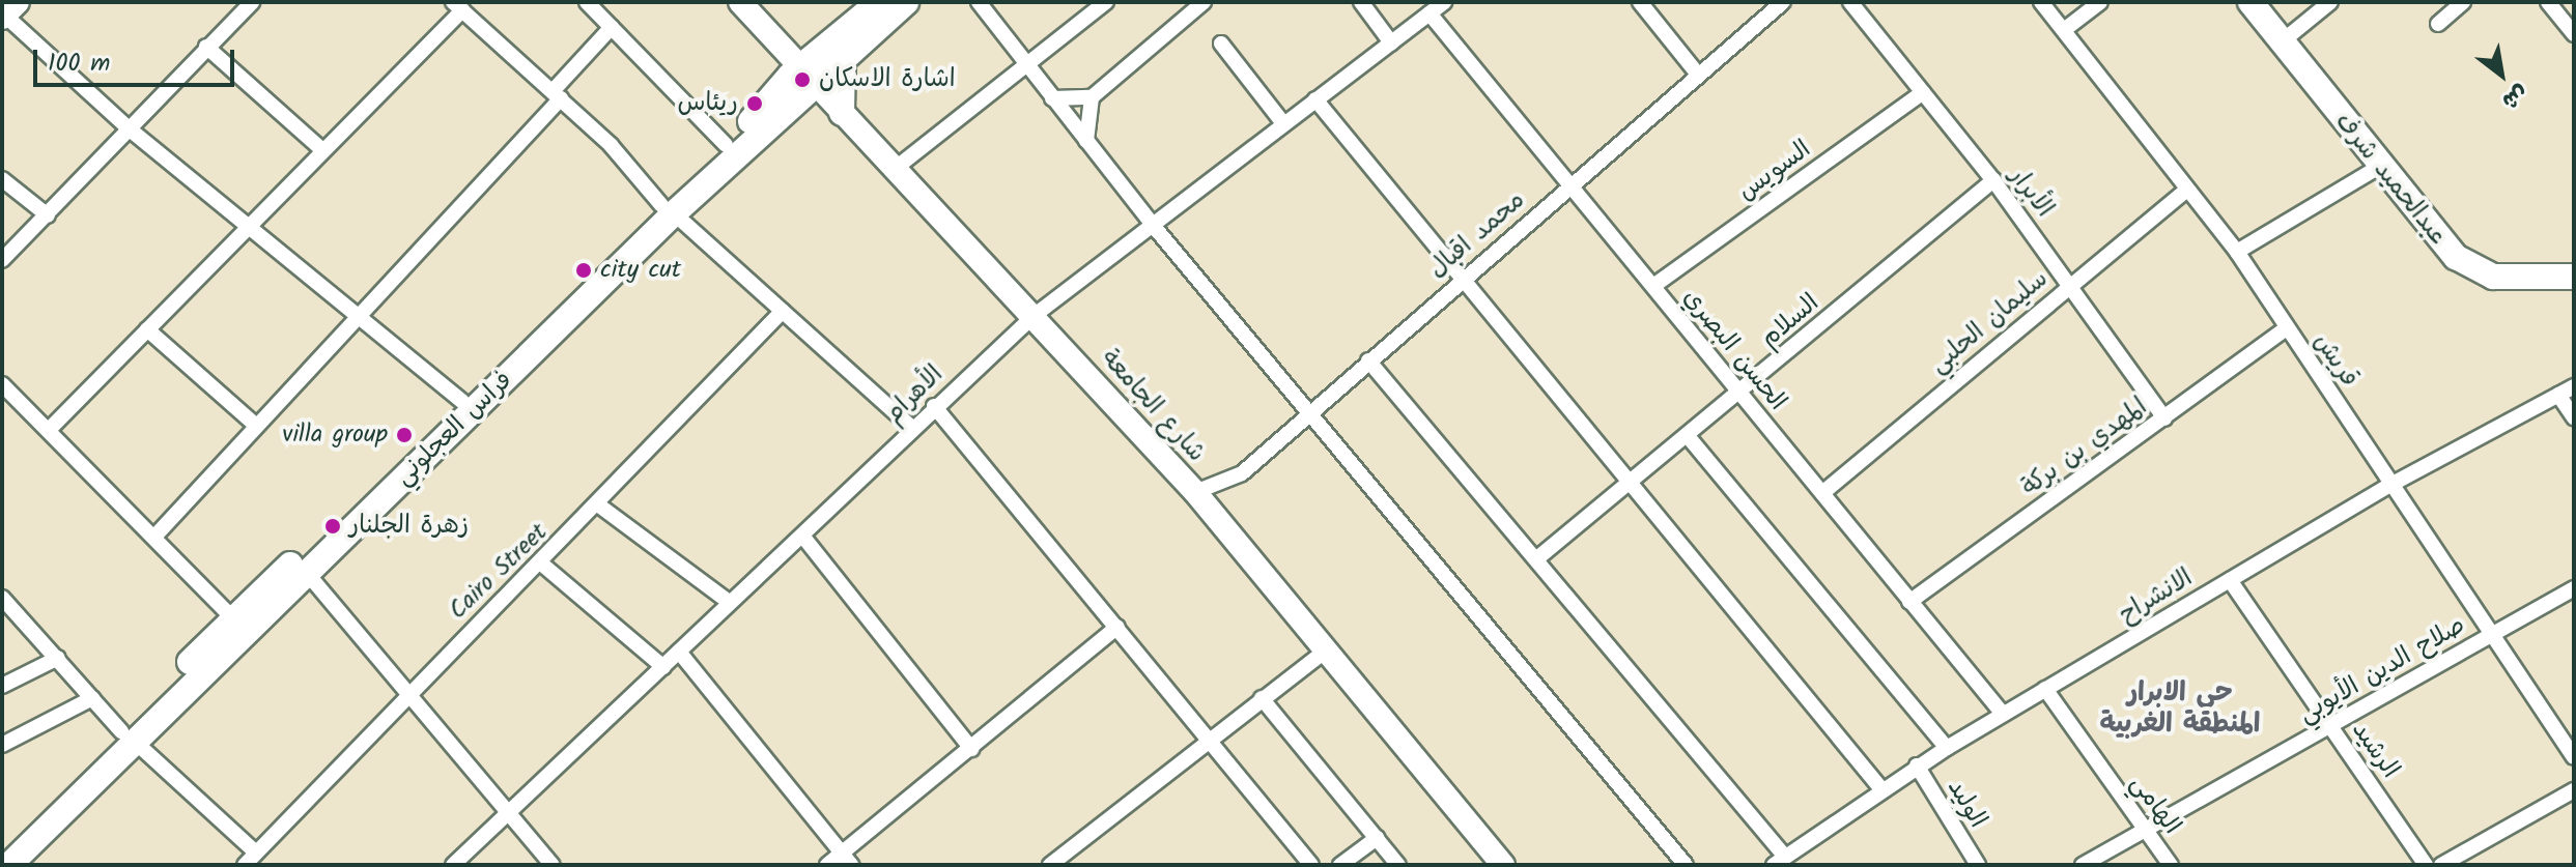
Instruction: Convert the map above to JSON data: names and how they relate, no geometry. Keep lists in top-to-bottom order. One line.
{"streets":{"main road":["عبدالحميد شرف","شارع الجامعة","فراس العجلوني"],"street":["السويس","الأبرار","محمد اقبال","السلام","سليمان الحلبي","الحسن البصري","قريش","الأهرام","المهدي بن بركة","Cairo Street","الانشراح","صلاح الدين الأيوبي","الرشيد","الوليد","الهامي"]},"crossings":[["السويس","الأبرار"],["السويس","الحسن البصري"],["الأبرار","السلام"],["الأبرار","سليمان الحلبي"],["الأبرار","المهدي بن بركة"],["محمد اقبال","الحسن البصري"],["محمد اقبال","شارع الجامعة"],["السلام","الحسن البصري"],["سليمان الحلبي","الحسن البصري"],["سليمان الحلبي","قريش"],["الحسن البصري","الأهرام"],["الحسن البصري","المهدي بن بركة"],["الحسن البصري","الانشراح"],["قريش","المهدي بن بركة"],["قريش","الانشراح"],["قريش","صلاح الدين الأيوبي"],["الأهرام","شارع الجامعة"],["شارع الجامعة","فراس العجلوني"],["الانشراح","الرشيد"],["الانشراح","الوليد"],["الانشراح","الهامي"],["صلاح الدين الأيوبي","الرشيد"],["صلاح الدين الأيوبي","الهامي"]],"districts":["حي الابرار المنطقة الغربية"],"places":["اشارة الاسكان","ريئاس","city cut","villa group","زهرة الجلنار"],"scale_bar":"100 m","north":"bottom right"}
